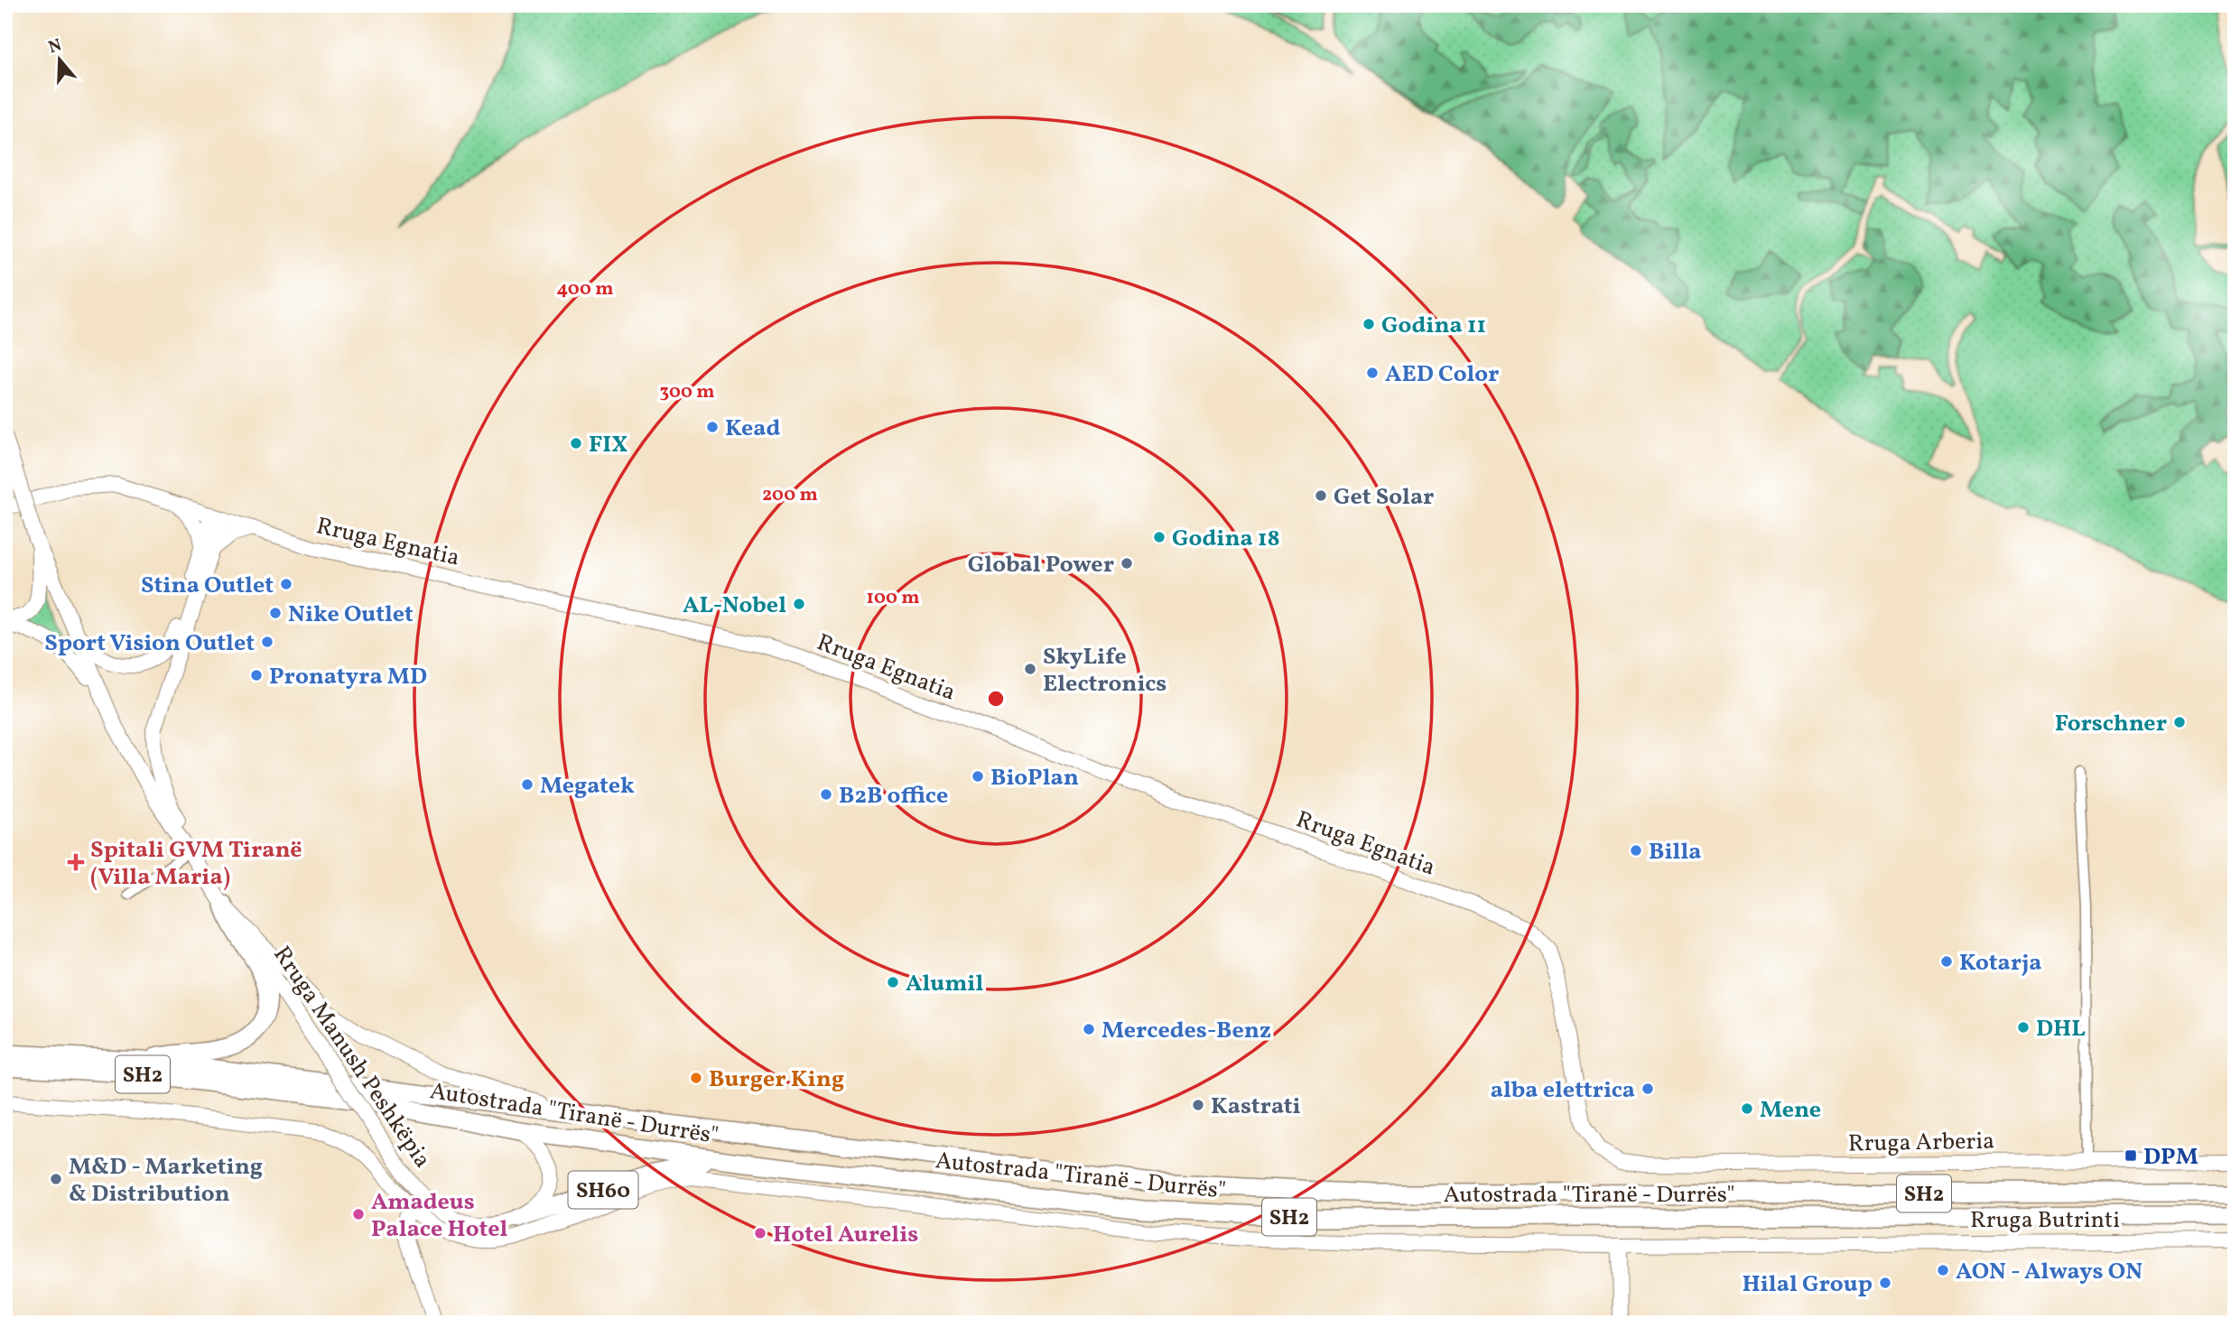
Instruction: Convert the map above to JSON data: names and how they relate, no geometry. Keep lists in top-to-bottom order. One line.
{"streets":{"highway":["SH2","Autostrada \"Tiranë - Durrës\"","SH60"],"main road":["Rruga Egnatia","Rruga Manush Peshkëpia","Rruga Arberia","Rruga Butrinti"]},"crossings":[["Rruga Egnatia","Rruga Arberia"],["Rruga Manush Peshkëpia","SH60"],["SH60","Rruga Butrinti"]],"places":{"other":["Godina 11","AED Color","Kead","FIX","Get Solar","Godina 18","Global Power","Stina Outlet","AL-Nobel","Nike Outlet","Sport Vision Outlet","SkyLife Electronics","Pronatyra MD","Forschner","BioPlan","Megatek","B2B office","Billa","Kotarja","Alumil","DHL","Mercedes-Benz","Burger King","alba elettrica","Kastrati","Mene","M&D - Marketing & Distribution","Amadeus Palace Hotel","Hotel Aurelis","AON - Always ON","Hilal Group"],"health":["Spitali GVM Tiranë (Villa Maria)"],"transit":["DPM"]},"north":"top","rings":["400 m","300 m","200 m","100 m"]}
